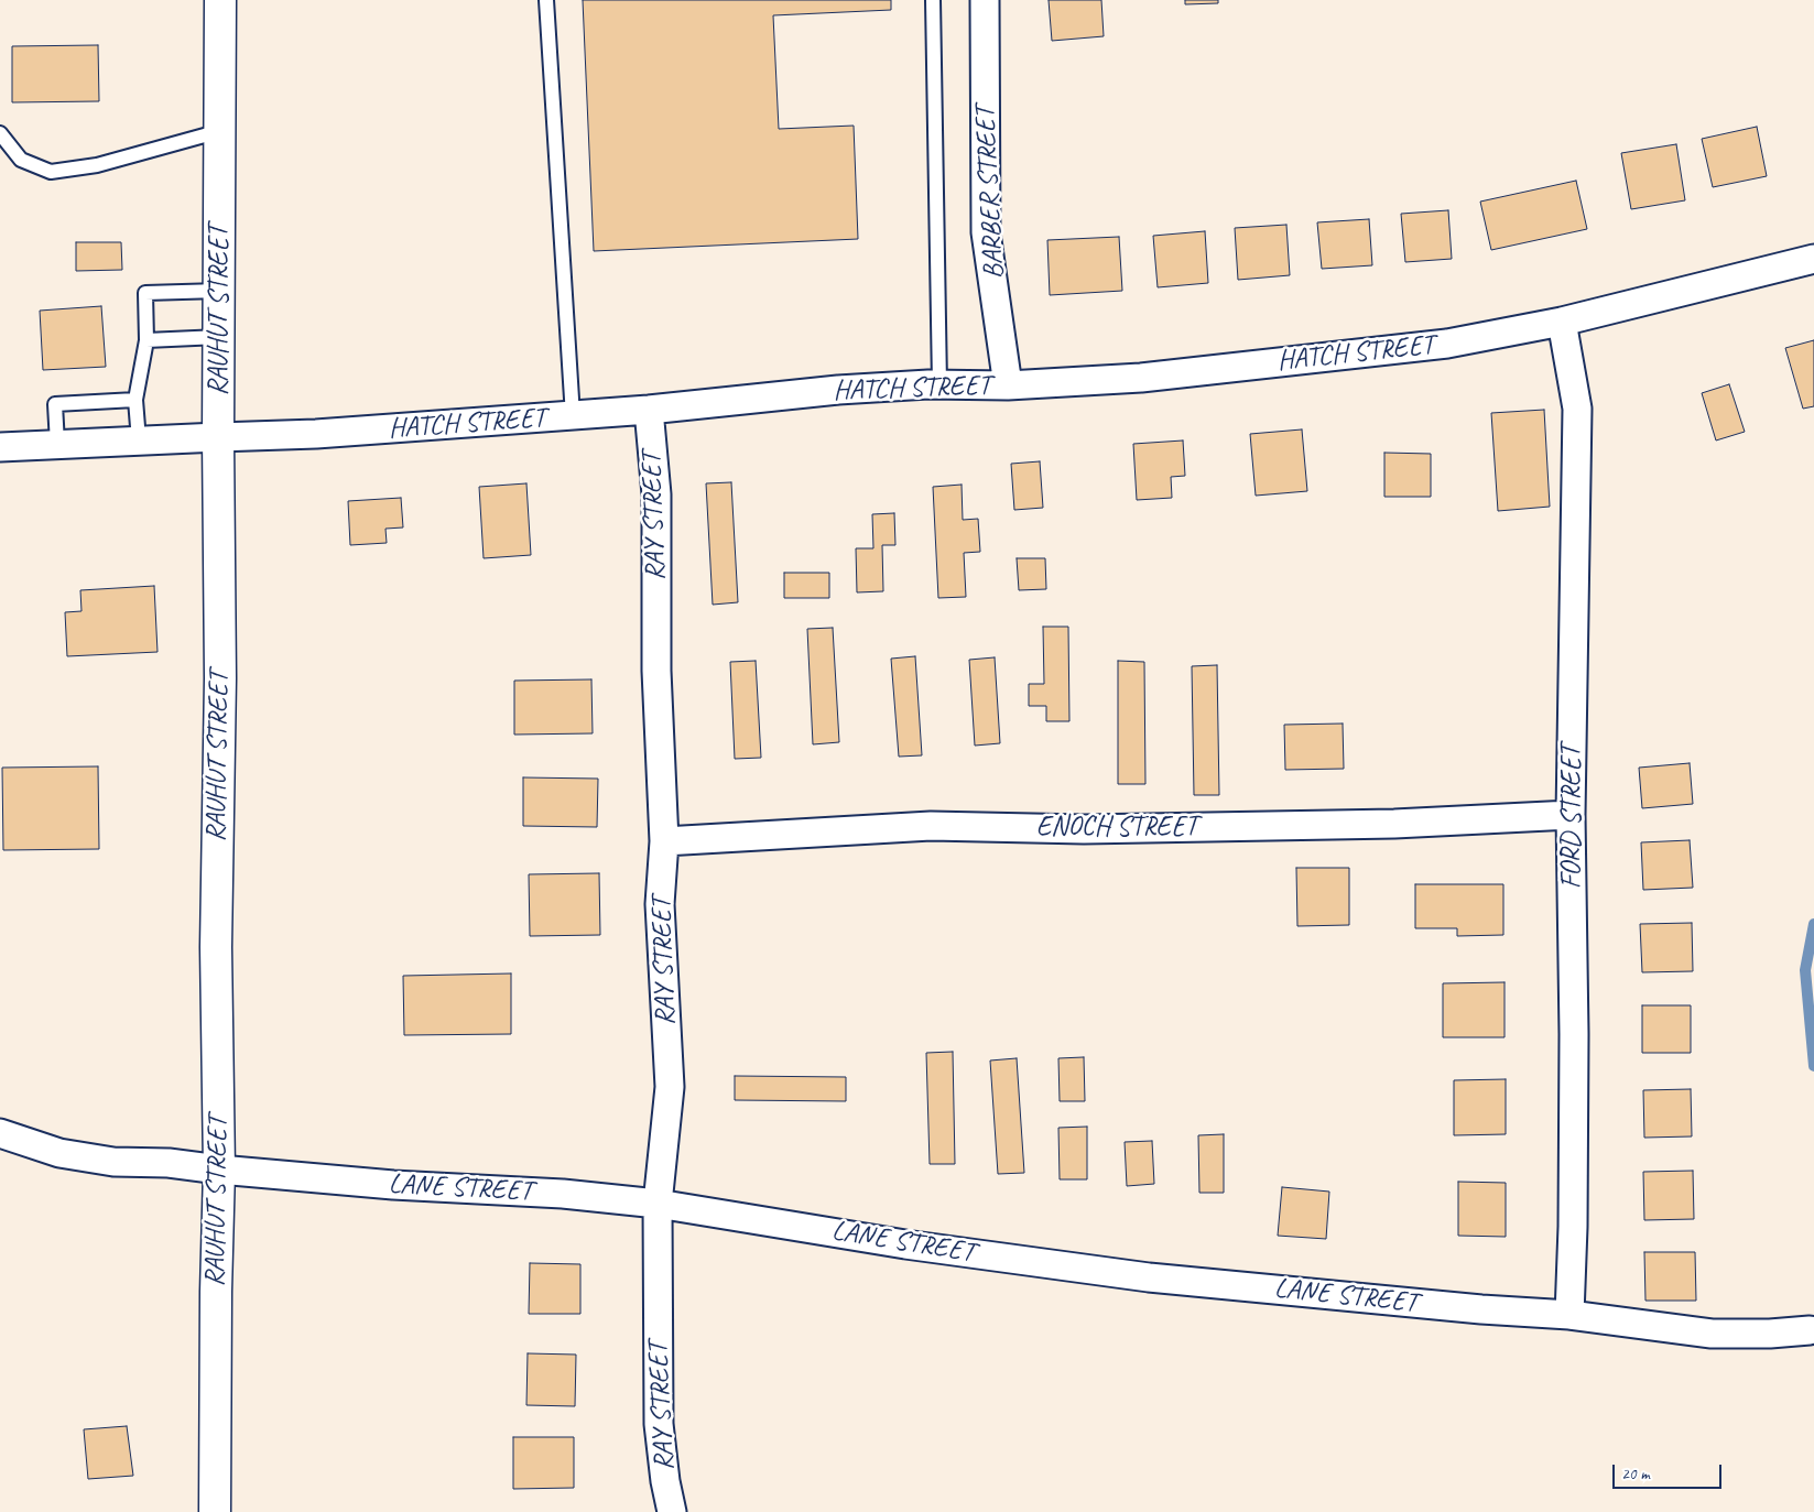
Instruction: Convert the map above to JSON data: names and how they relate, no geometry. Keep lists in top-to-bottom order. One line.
{"streets":{"main road":["RAUHUT STREET"],"street":["BARBER STREET","HATCH STREET","RAY STREET","FORD STREET","ENOCH STREET","LANE STREET"]},"crossings":[["BARBER STREET","HATCH STREET"],["RAUHUT STREET","HATCH STREET"],["RAUHUT STREET","LANE STREET"],["HATCH STREET","RAY STREET"],["HATCH STREET","FORD STREET"],["RAY STREET","ENOCH STREET"],["RAY STREET","LANE STREET"],["FORD STREET","ENOCH STREET"],["FORD STREET","LANE STREET"]],"scale_bar":"20 m"}
